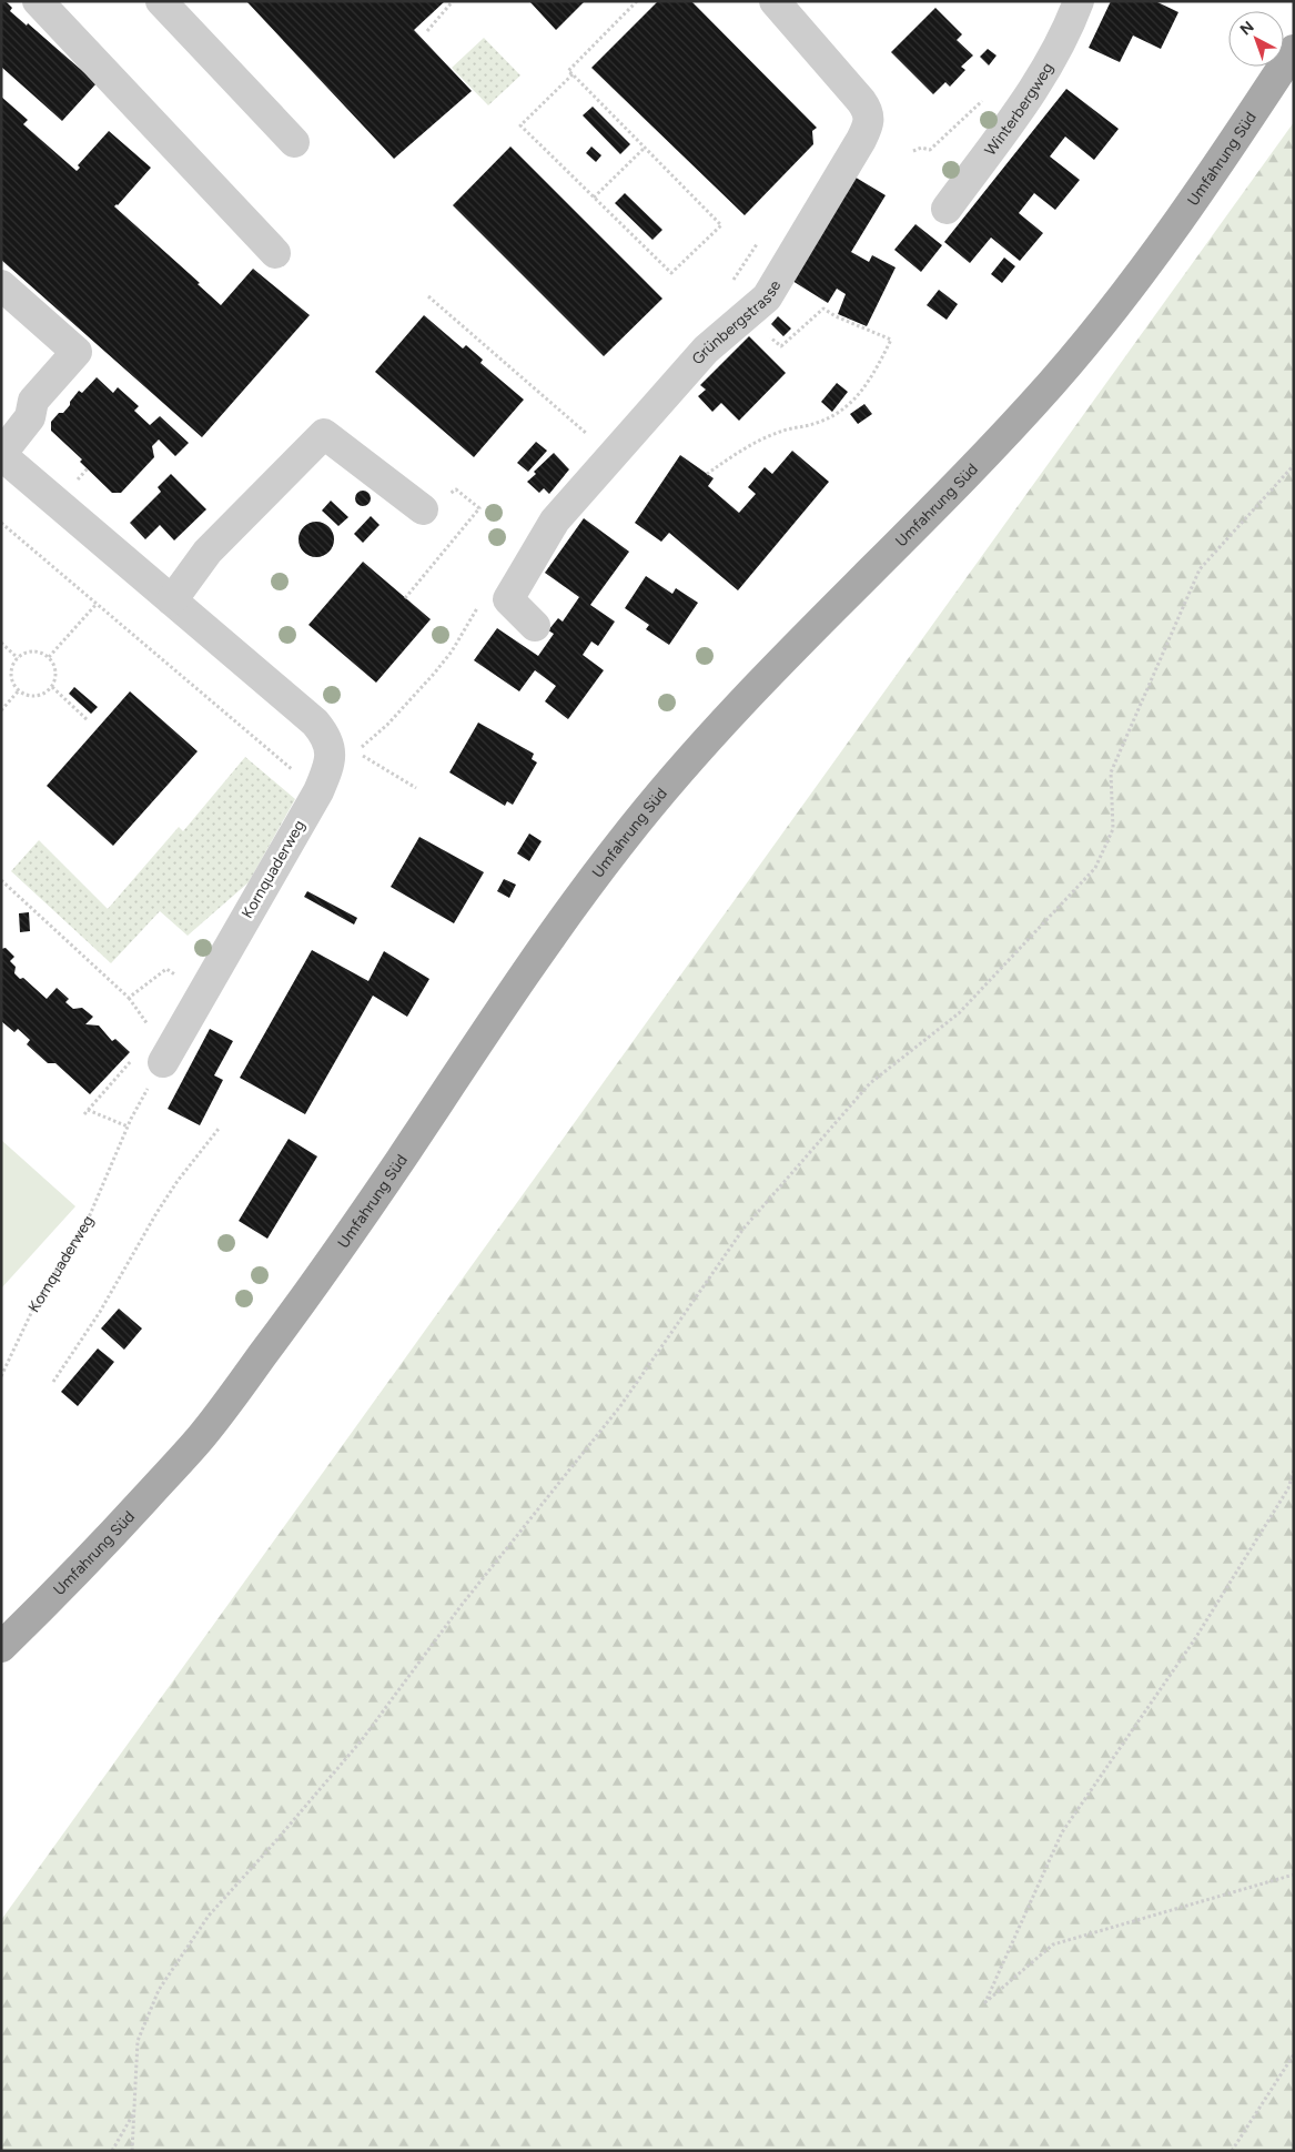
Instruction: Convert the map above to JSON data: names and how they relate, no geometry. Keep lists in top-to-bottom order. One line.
{"streets":{"main road":["Umfahrung Süd"],"street":["Winterbergweg","Grünbergstrasse","Kornquaderweg"]},"north":"top left"}
